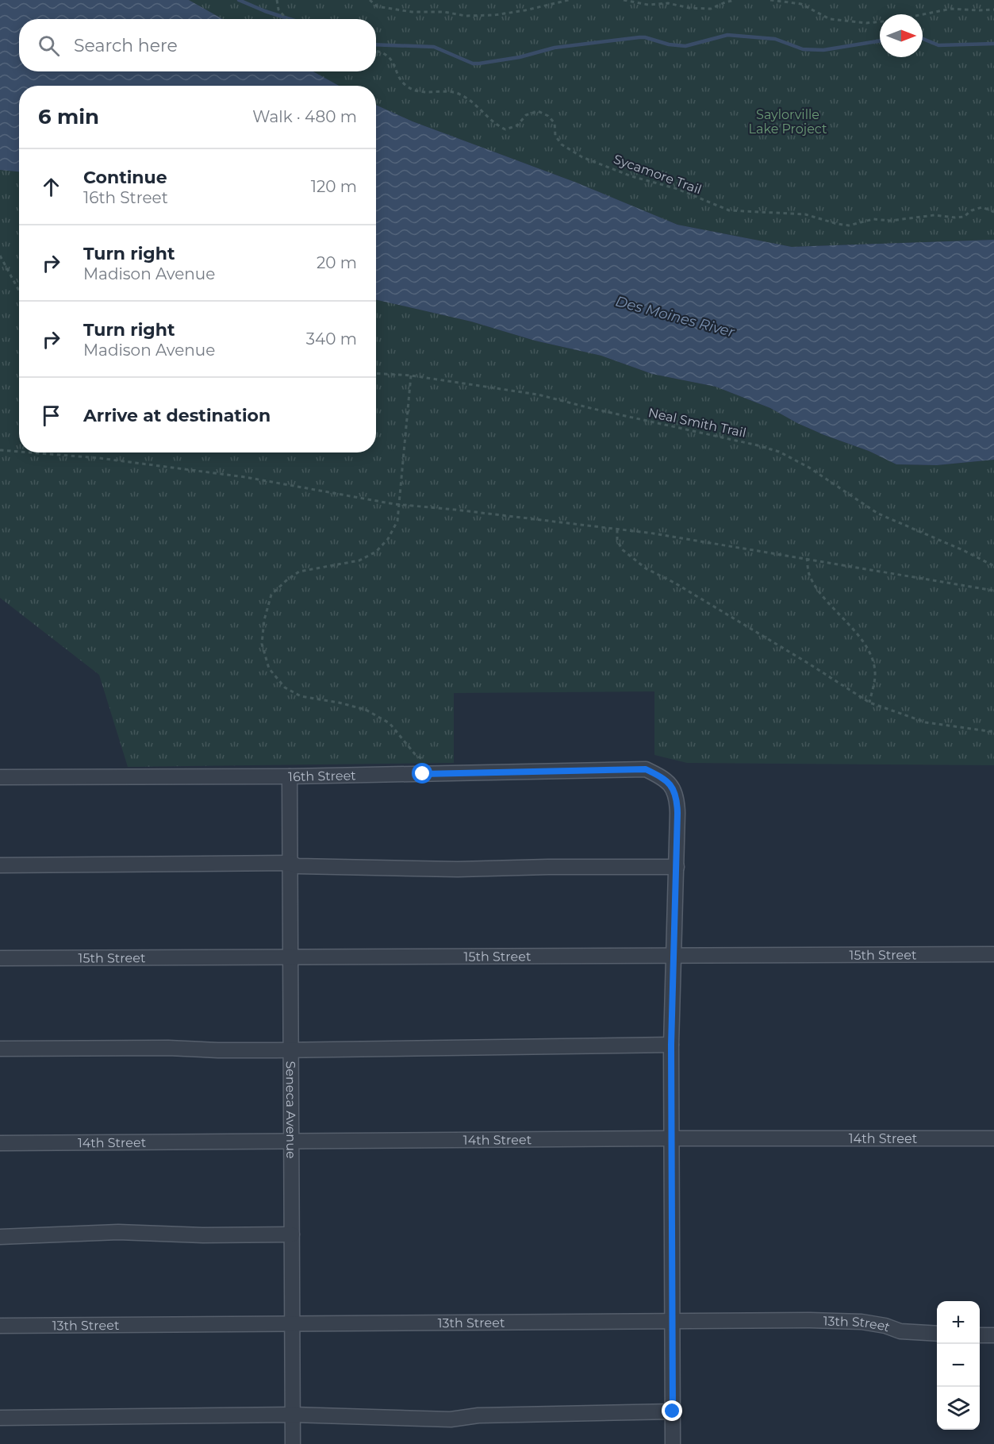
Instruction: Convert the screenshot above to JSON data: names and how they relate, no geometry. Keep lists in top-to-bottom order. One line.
{"streets":{"street":["16th Street","15th Street","Seneca Avenue","14th Street","13th Street"],"path":["Sycamore Trail","Neal Smith Trail"]},"crossings":[["16th Street","Seneca Avenue"],["15th Street","Seneca Avenue"],["Seneca Avenue","14th Street"],["Seneca Avenue","13th Street"]],"water":["Des Moines River"],"parks":["Saylorville Lake Project"],"north":"right","page":{"search":"Search here","heading":["6 min","Walk · 480 m"],"list":[["Continue","16th Street","120 m"],["Turn right","Madison Avenue","20 m"],["Turn right","Madison Avenue","340 m"],"Arrive at destination"],"map_buttons":["+","−"]}}
